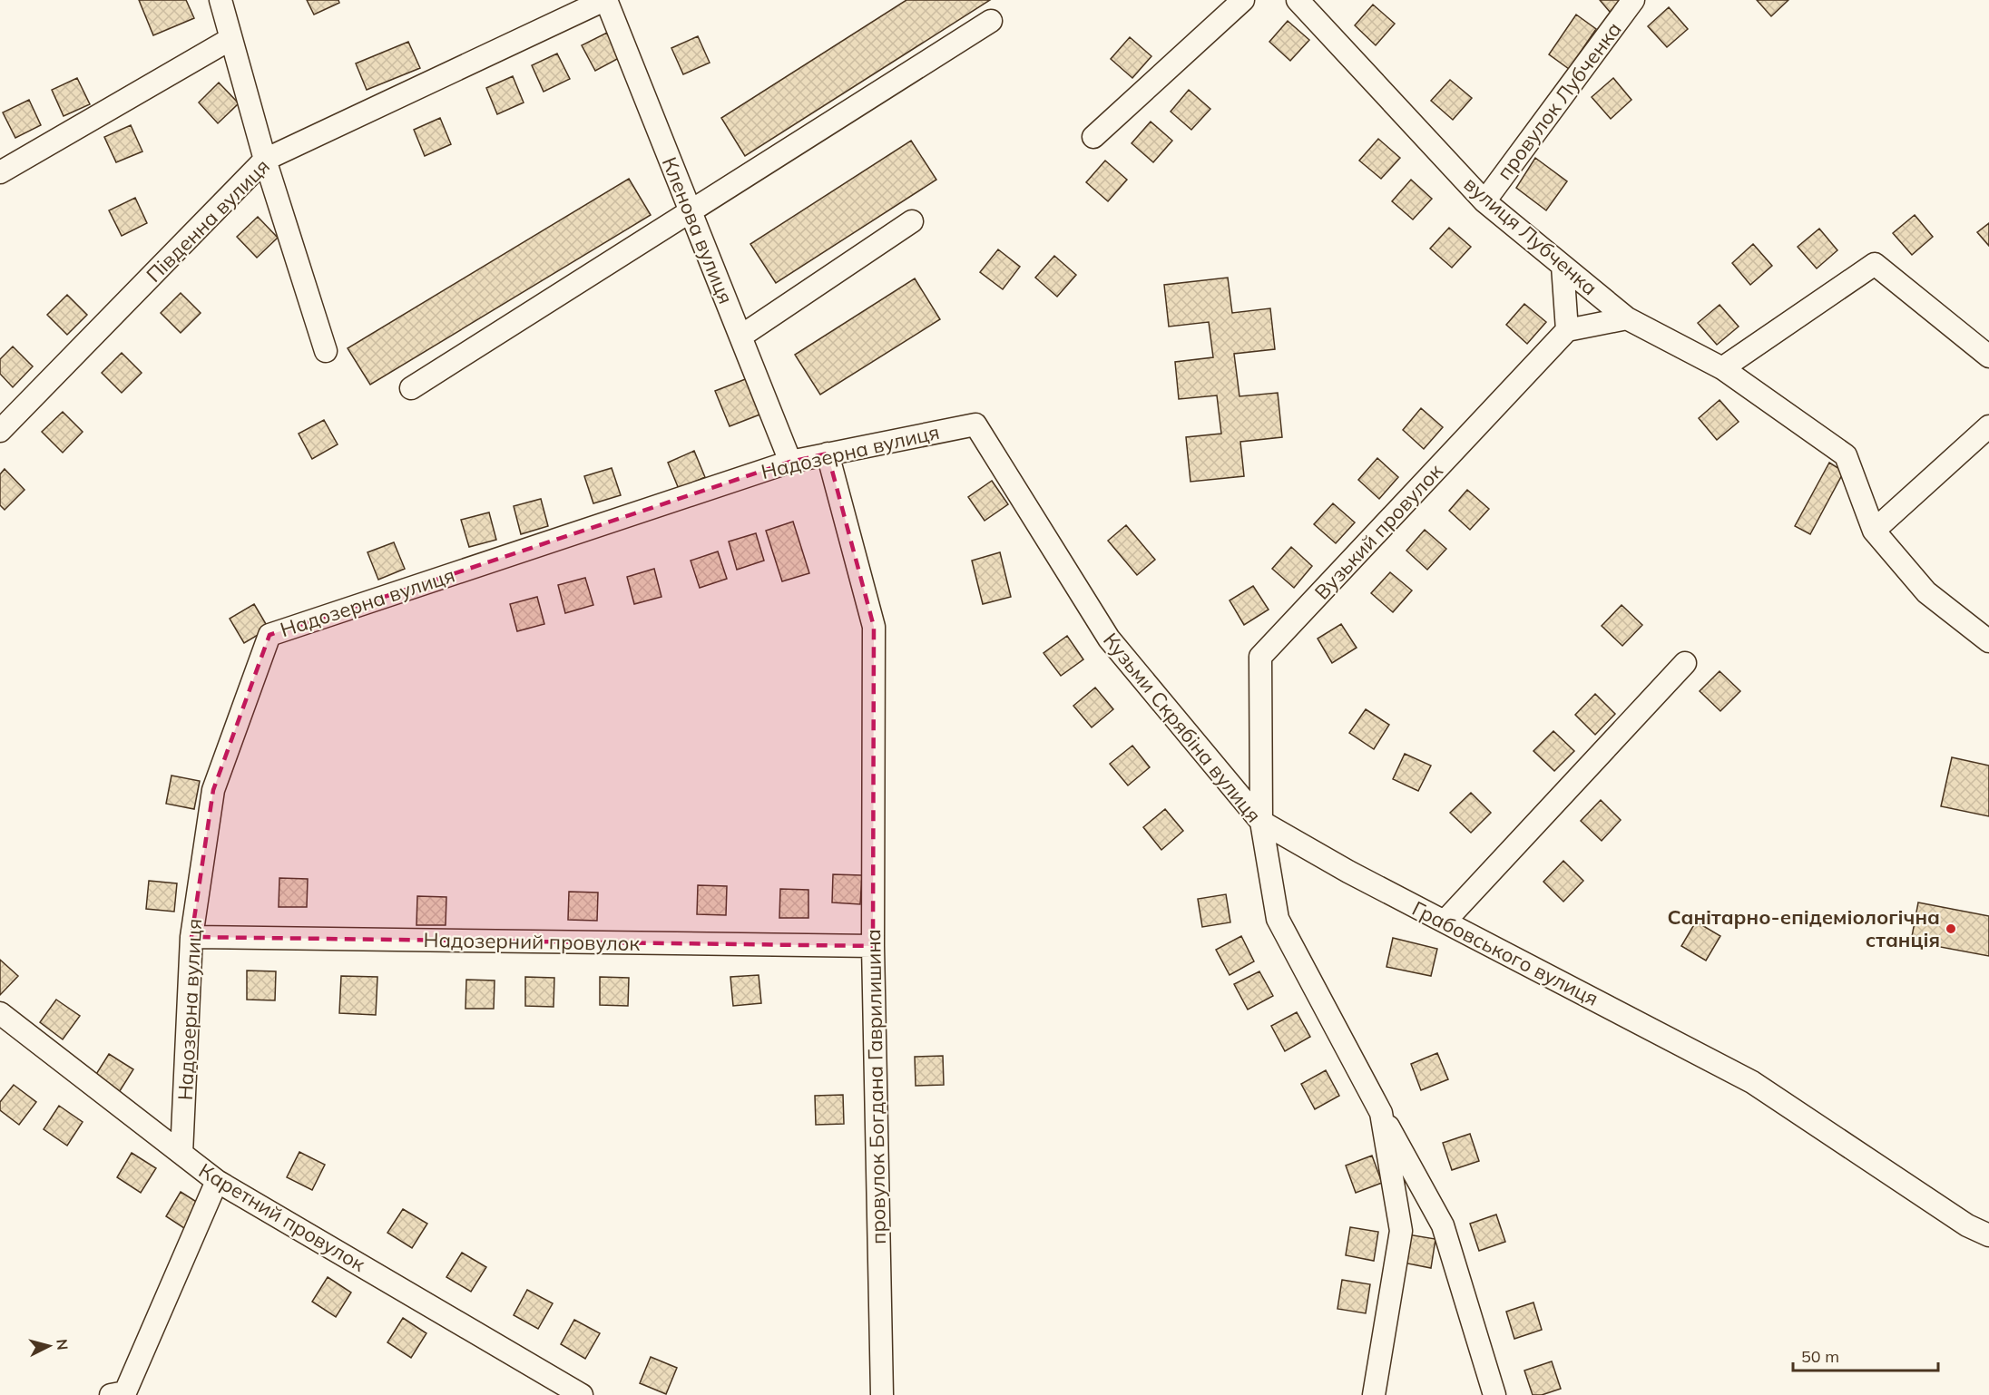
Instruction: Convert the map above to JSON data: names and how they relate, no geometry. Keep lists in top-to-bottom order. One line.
{"streets":{"street":["провулок Лубченка","Південна вулиця","Кленова вулиця","вулиця Лубченка","Надозерна вулиця","Вузький провулок","Кузьми Скрябіна вулиця","Надозерний провулок","Грабовського вулиця","провулок Богдана Гаврилишина","Каретний провулок"]},"crossings":[["провулок Лубченка","вулиця Лубченка"],["Південна вулиця","Кленова вулиця"],["Кленова вулиця","Надозерна вулиця"],["Надозерна вулиця","Кузьми Скрябіна вулиця"],["Надозерна вулиця","Надозерний провулок"],["Надозерна вулиця","провулок Богдана Гаврилишина"],["Надозерна вулиця","Каретний провулок"],["Вузький провулок","Кузьми Скрябіна вулиця"],["Вузький провулок","Грабовського вулиця"],["Кузьми Скрябіна вулиця","Грабовського вулиця"],["Надозерний провулок","провулок Богдана Гаврилишина"]],"places":["Санітарно-епідеміологічна станція"],"scale_bar":"50 m","north":"right"}
